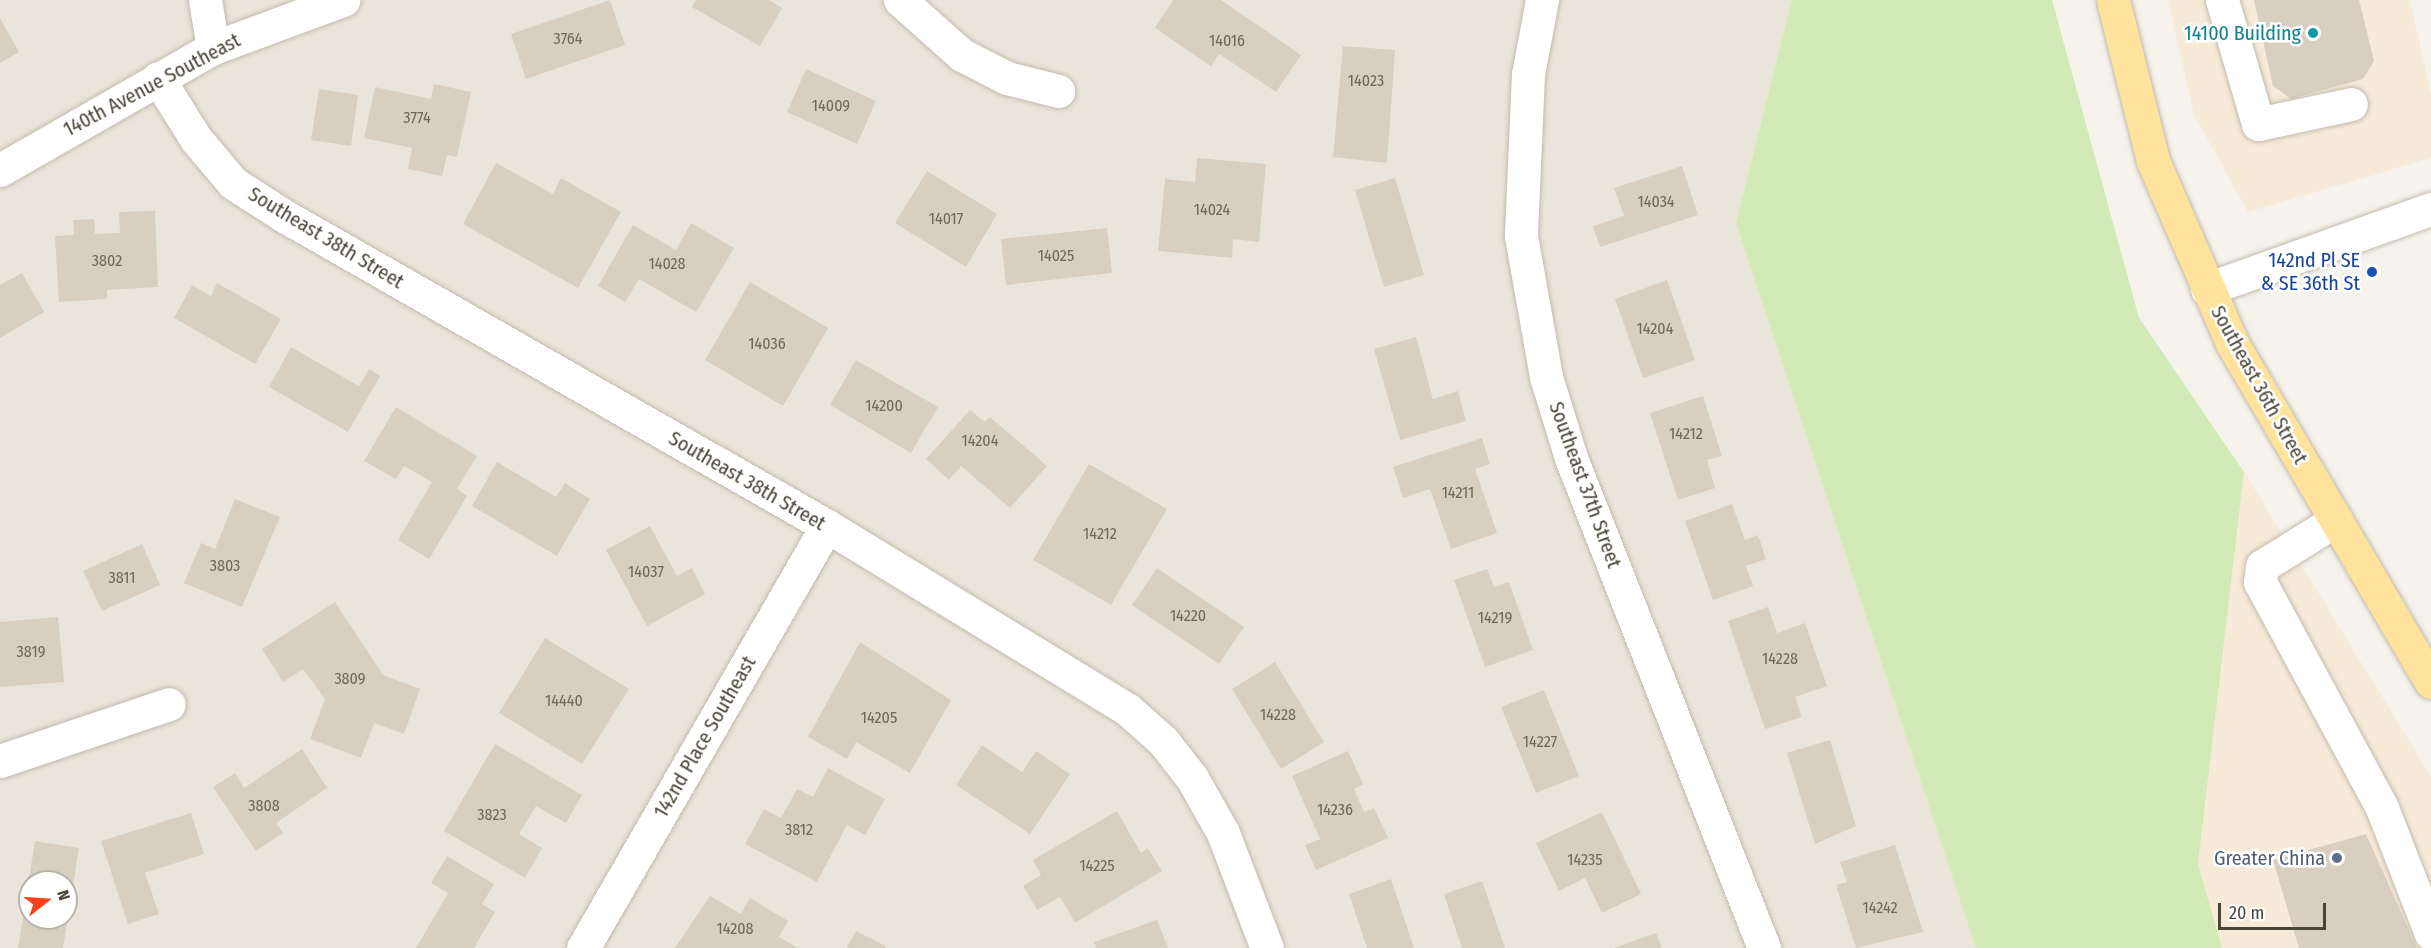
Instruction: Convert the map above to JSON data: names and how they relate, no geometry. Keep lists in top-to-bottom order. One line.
{"streets":{"main road":["Southeast 36th Street"],"street":["140th Avenue Southeast","Southeast 38th Street","Southeast 37th Street","142nd Place Southeast"]},"crossings":[["140th Avenue Southeast","Southeast 38th Street"],["Southeast 38th Street","142nd Place Southeast"]],"places":["14100 Building","142nd Pl SE & SE 36th St","Greater China"],"house_numbers":["3764","14016","14023","14009","3774","14034","14024","14017","14025","3802","14028","14204","14036","14200","14212","14204","14211","14212","3803","14037","3811","14220","14219","3819","14228","3809","14440","14228","14205","14227","3808","14236","3823","3812","14235","14225","14242","14208"],"scale_bar":"20 m","north":"right"}
